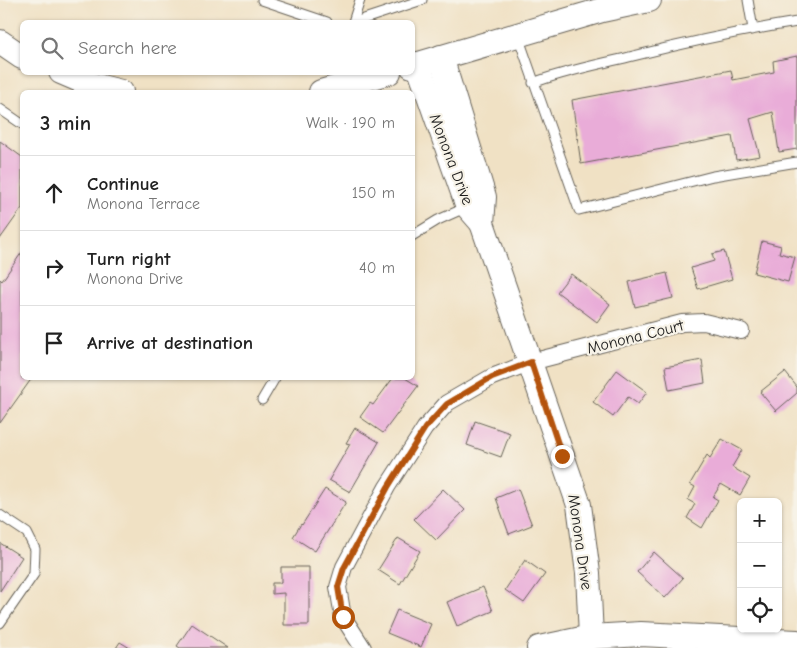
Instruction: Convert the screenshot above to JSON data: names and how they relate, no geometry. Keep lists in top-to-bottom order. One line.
{"streets":{"street":["Monona Drive","Monona Court"]},"crossings":[["Monona Drive","Monona Court"]],"page":{"search":"Search here","heading":["3 min","Walk · 190 m"],"list":[["Continue","Monona Terrace","150 m"],["Turn right","Monona Drive","40 m"],"Arrive at destination"],"map_buttons":["+","−"]}}
